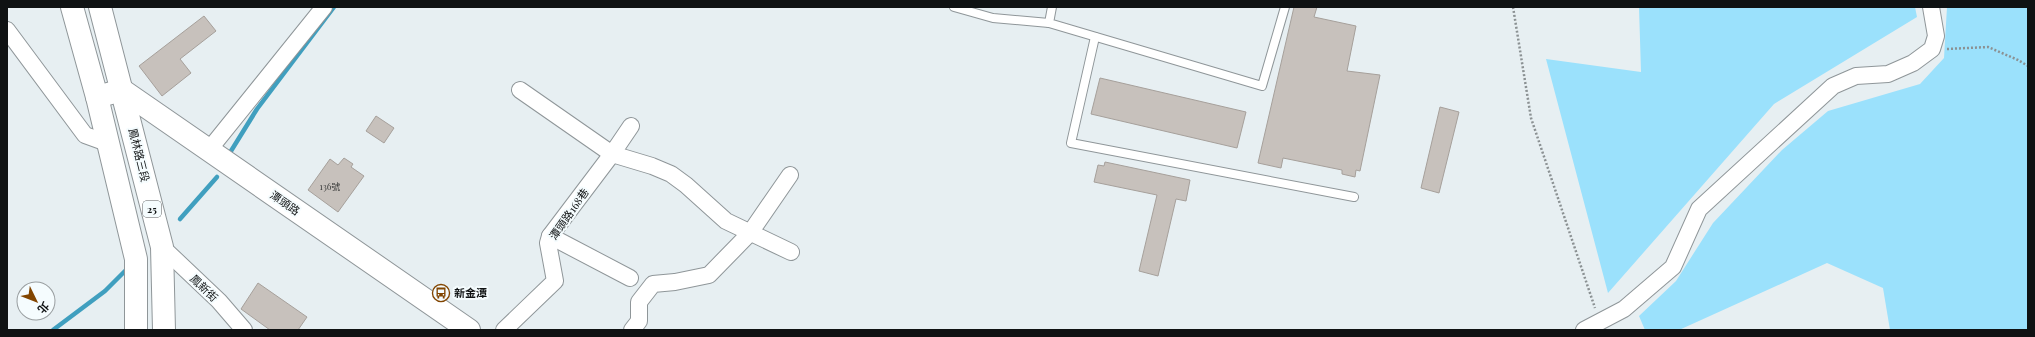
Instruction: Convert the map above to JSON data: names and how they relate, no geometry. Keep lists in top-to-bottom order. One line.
{"streets":{"main road":["鳳林路三段","潭頭路","25"],"street":["潭頭路168巷","鳳新街"]},"crossings":[["鳳林路三段","潭頭路"],["鳳林路三段","鳳新街"]],"places":{"bus stop":["新金潭"]},"house_numbers":["136號"],"north":"bottom right"}
